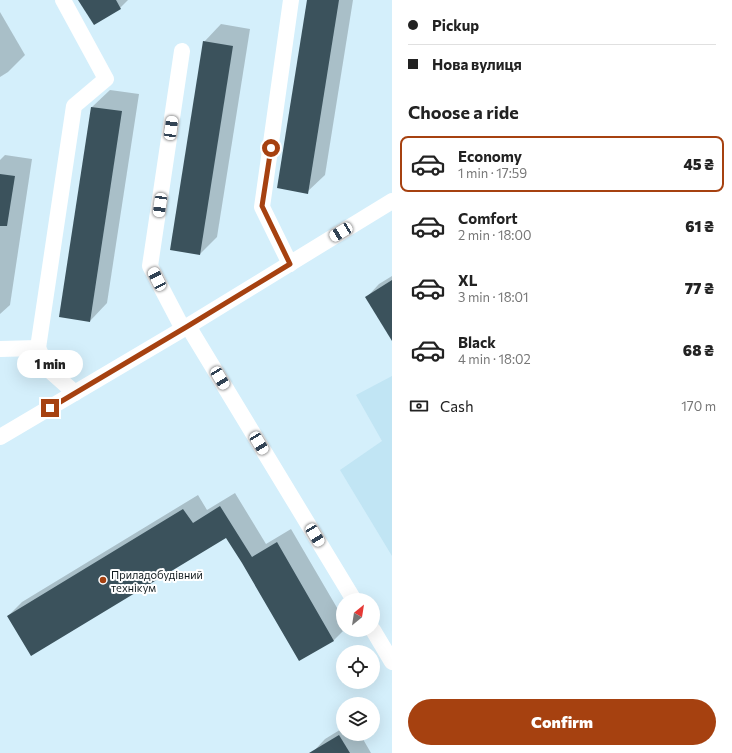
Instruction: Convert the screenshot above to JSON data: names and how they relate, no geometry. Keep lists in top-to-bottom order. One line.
{"places":["Приладобудівний технікум"],"north":"top right","page":{"banner":["Pickup","Нова вулиця"],"heading":"Choose a ride","list":[{"name":"Economy","note":"1 min · 17:59","value":"45 ₴"},{"name":"Comfort","note":"2 min · 18:00","value":"61 ₴"},{"name":"XL","note":"3 min · 18:01","value":"77 ₴"},{"name":"Black","note":"4 min · 18:02","value":"68 ₴"}],"bubble":"1 min","pay":["Cash","170 m"],"buttons":"Confirm"}}
